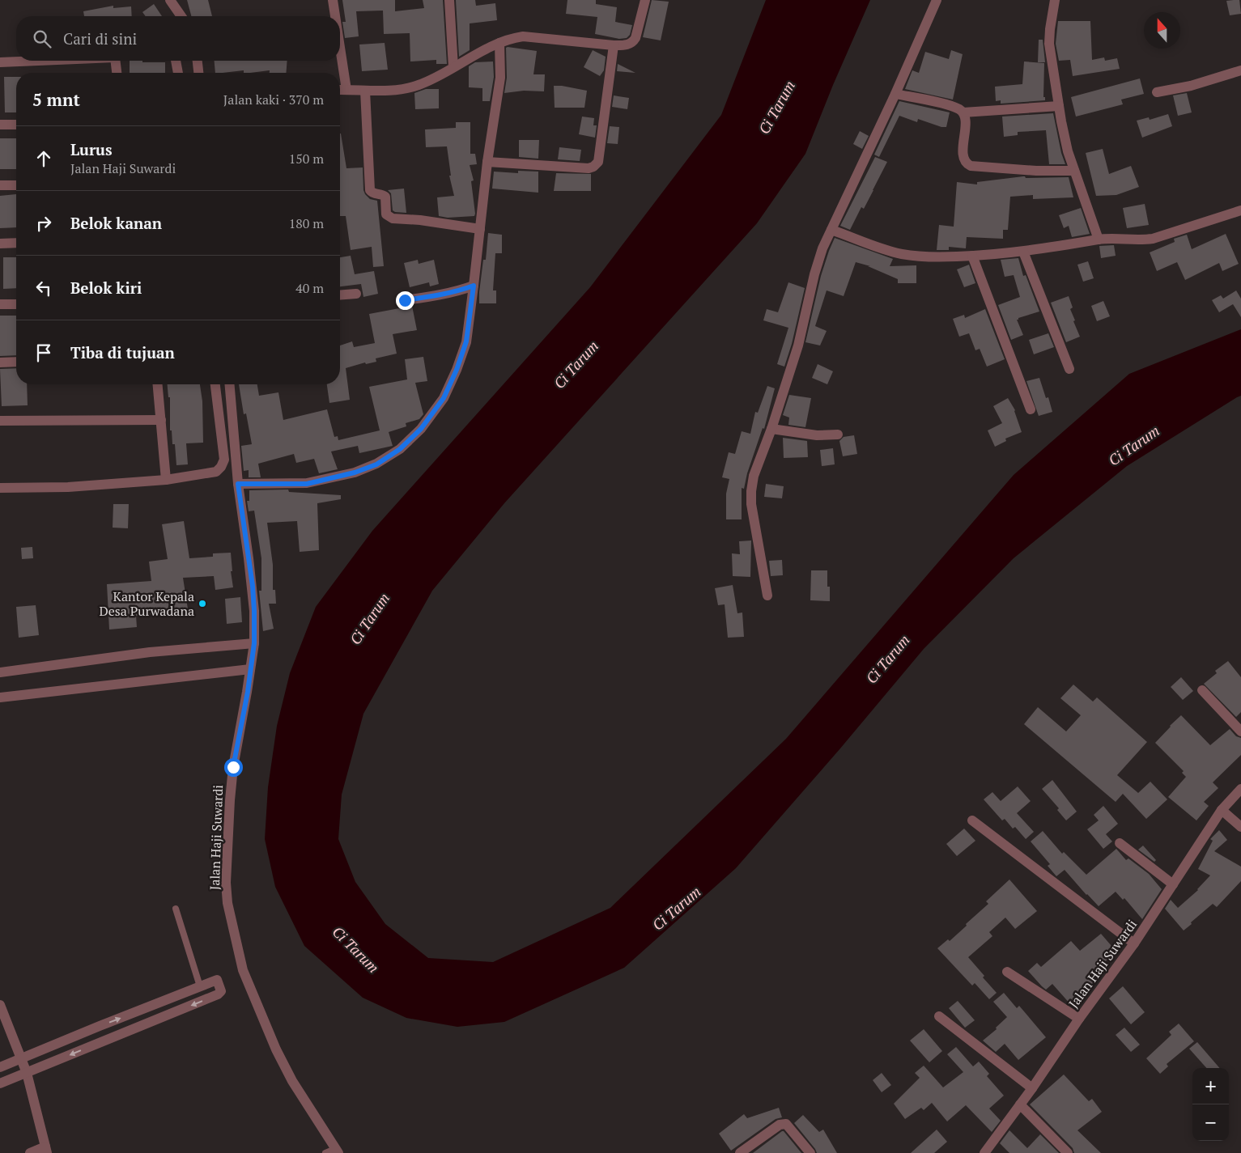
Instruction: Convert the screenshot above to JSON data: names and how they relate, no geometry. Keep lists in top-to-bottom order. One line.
{"streets":{"street":["Jalan Haji Suwardi"]},"water":["Ci Tarum"],"places":["Kantor Kepala Desa Purwadana"],"north":"top","page":{"search":"Cari di sini","heading":["5 mnt","Jalan kaki · 370 m"],"list":[["Lurus","Jalan Haji Suwardi","150 m"],["Belok kanan","180 m"],["Belok kiri","40 m"],"Tiba di tujuan"],"map_buttons":["+","−"]}}
